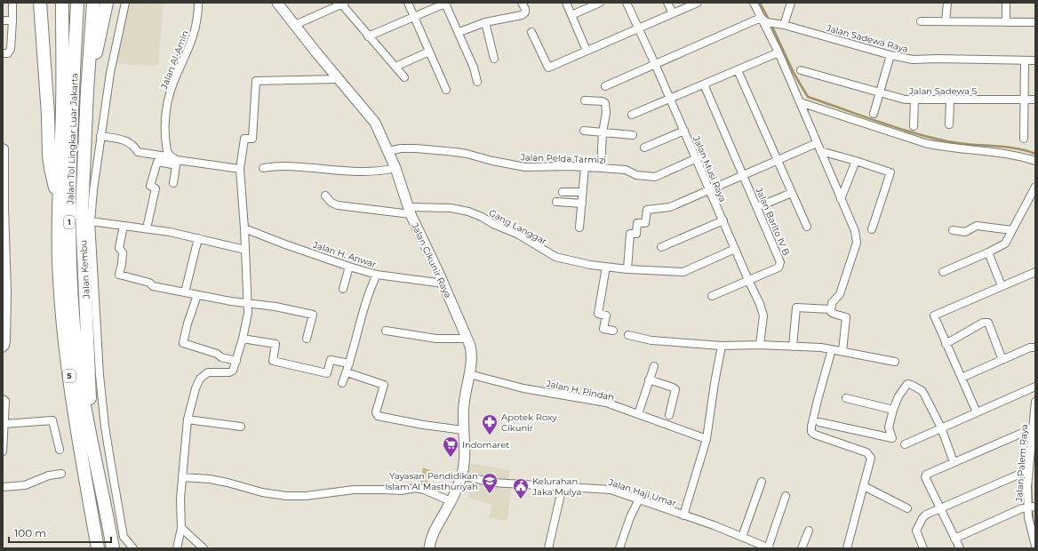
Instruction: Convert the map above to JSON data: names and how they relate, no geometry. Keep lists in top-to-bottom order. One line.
{"streets":{"highway":["Jalan Tol Lingkar Luar Jakarta","1","5"],"street":["Jalan Sadewa Raya","Jalan Al-Amin","Jalan Sadewa 5","Jalan Pelda Tarmizi","Jalan Musi Raya","Jalan Barito IV B","Gang Langgar","Jalan H. Anwar","Jalan Cikunir Raya","Jalan Kembu","Jalan H. Pindah","Jalan Palem Raya","Jalan Haji Umar"]},"crossings":[["Jalan Pelda Tarmizi","Jalan Musi Raya"],["Jalan Pelda Tarmizi","Jalan Cikunir Raya"],["Jalan Musi Raya","Jalan Barito IV B"],["Jalan Musi Raya","Gang Langgar"],["Gang Langgar","Jalan Cikunir Raya"],["Jalan H. Anwar","Jalan Cikunir Raya"],["Jalan Cikunir Raya","Jalan H. Pindah"],["Jalan Cikunir Raya","Jalan Haji Umar"]],"places":{"pharmacy":["Apotek Roxy Cikunir"],"supermarket":["Indomaret"],"school or university":["Yayasan Pendidikan Islam Al Masthuriyah"],"public building":["Kelurahan Jaka Mulya"]},"scale_bar":"100 m"}
